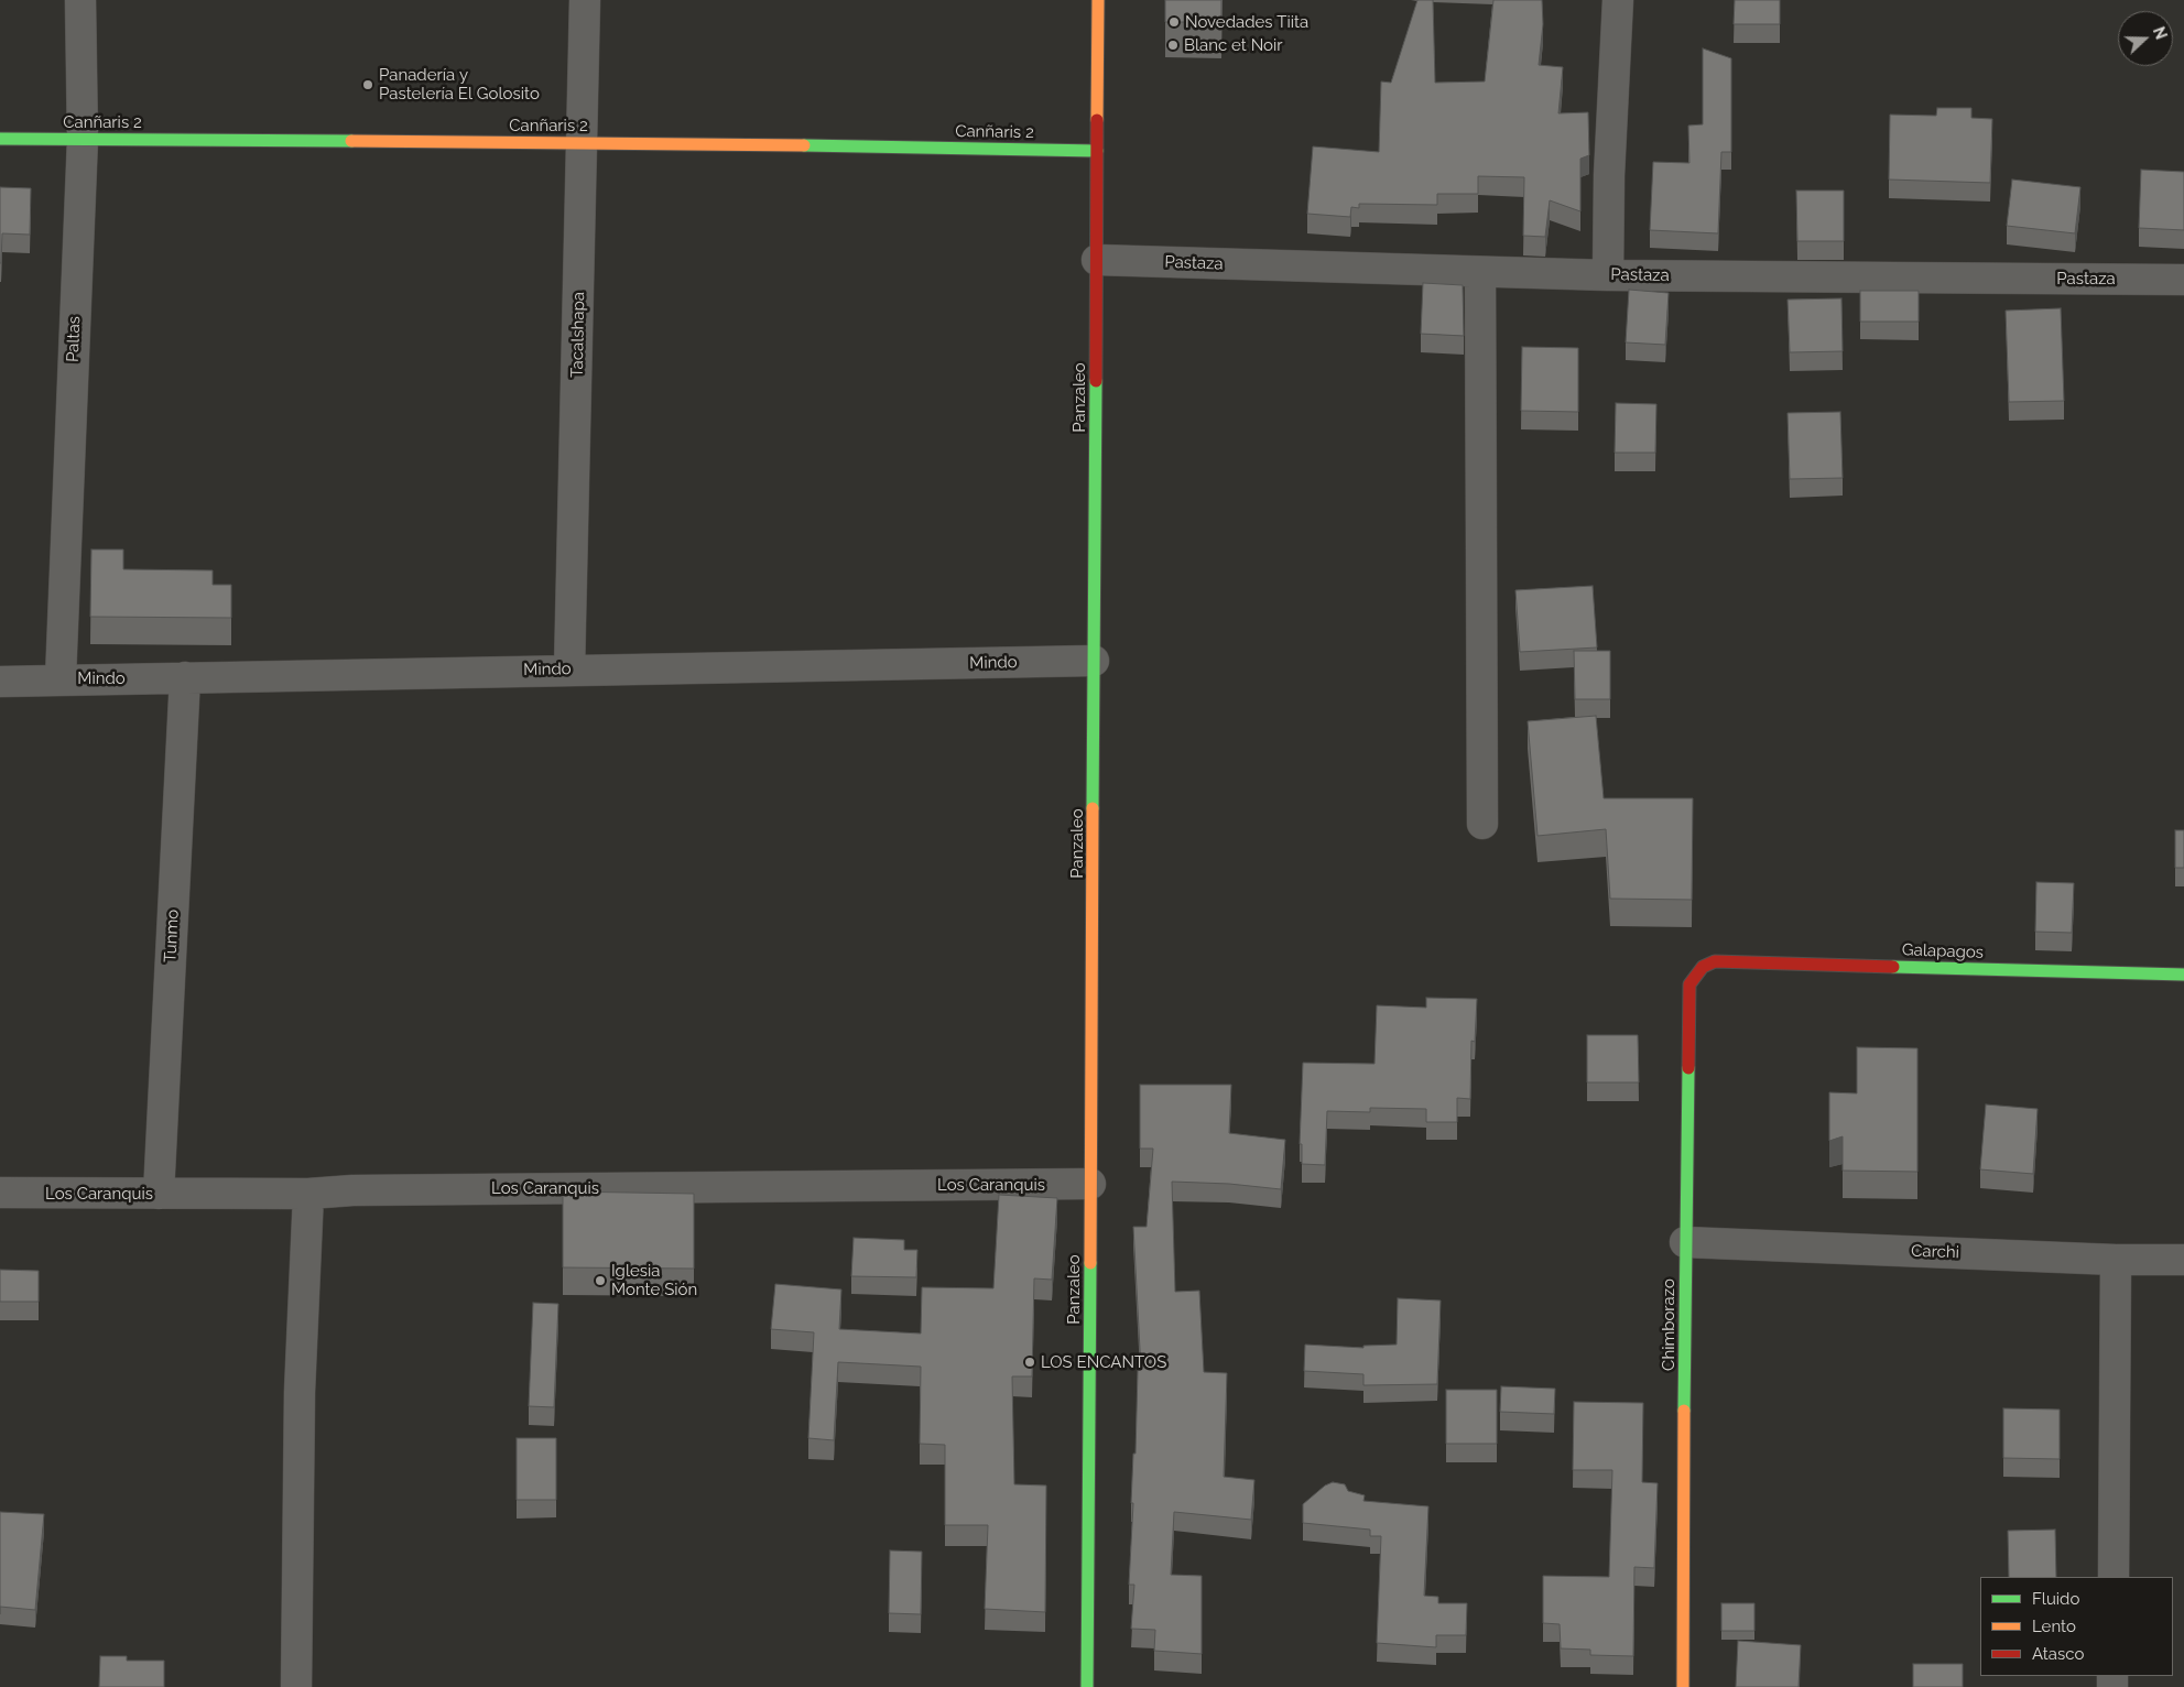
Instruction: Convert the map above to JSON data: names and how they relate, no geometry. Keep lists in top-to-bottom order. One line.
{"streets":{"street":["Canñaris 2","Pastaza","Tacalshapa","Paltas","Panzaleo","Mindo","Tunmo","Galapagos","Los Caranquis","Carchi","Chimborazo"]},"crossings":[["Canñaris 2","Tacalshapa"],["Canñaris 2","Paltas"],["Canñaris 2","Panzaleo"],["Pastaza","Panzaleo"],["Tacalshapa","Mindo"],["Paltas","Mindo"],["Panzaleo","Mindo"],["Panzaleo","Los Caranquis"],["Mindo","Tunmo"],["Tunmo","Los Caranquis"],["Galapagos","Chimborazo"],["Carchi","Chimborazo"]],"places":["Novedades Tiita","Blanc et Noir","Panadería y Pastelería El Golosito","Iglesia Monte Sión","LOS ENCANTOS"],"legend":["Fluido","Lento","Atasco"],"north":"right"}
